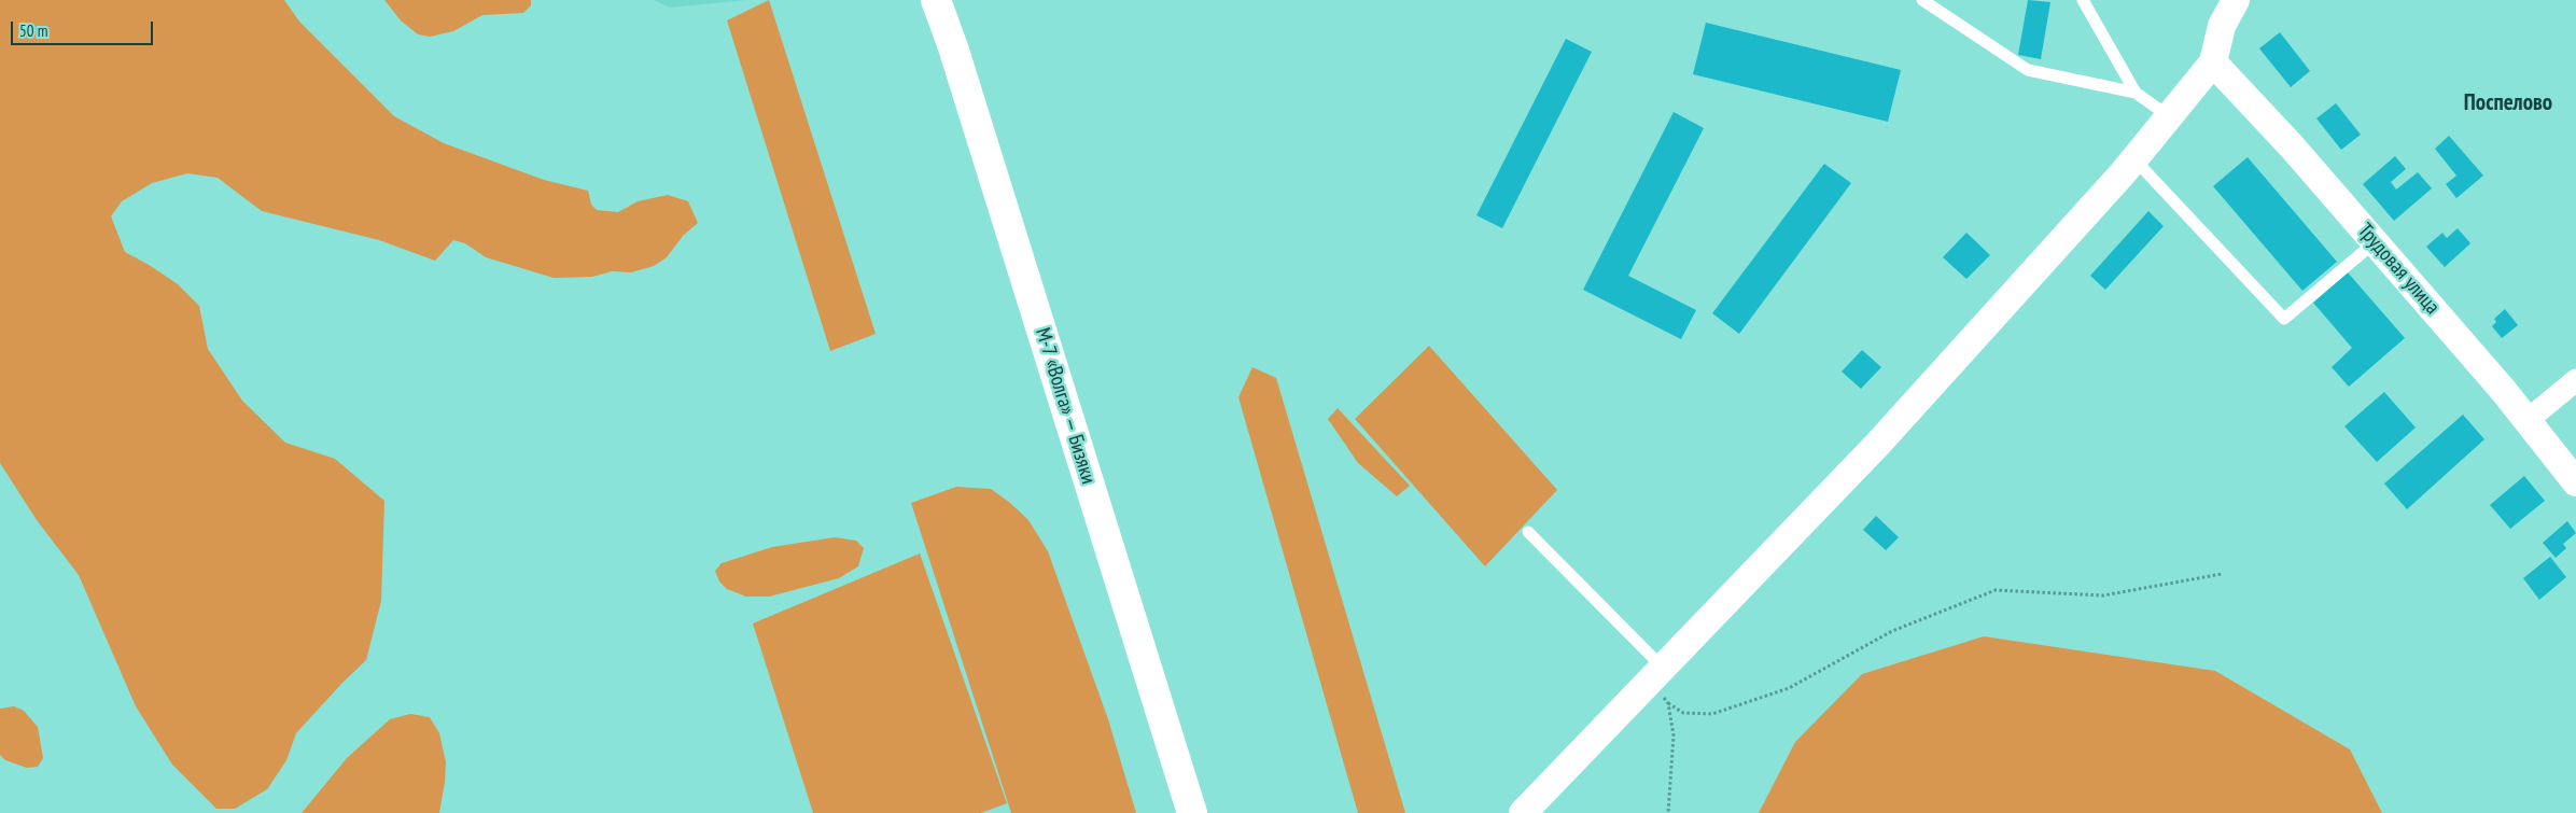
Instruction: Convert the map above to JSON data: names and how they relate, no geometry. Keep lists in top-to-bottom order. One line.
{"streets":{"main road":["М-7 «Волга» — Бизяки"],"street":["Трудовая улица"]},"districts":["Поспелово"],"scale_bar":"50 m"}
